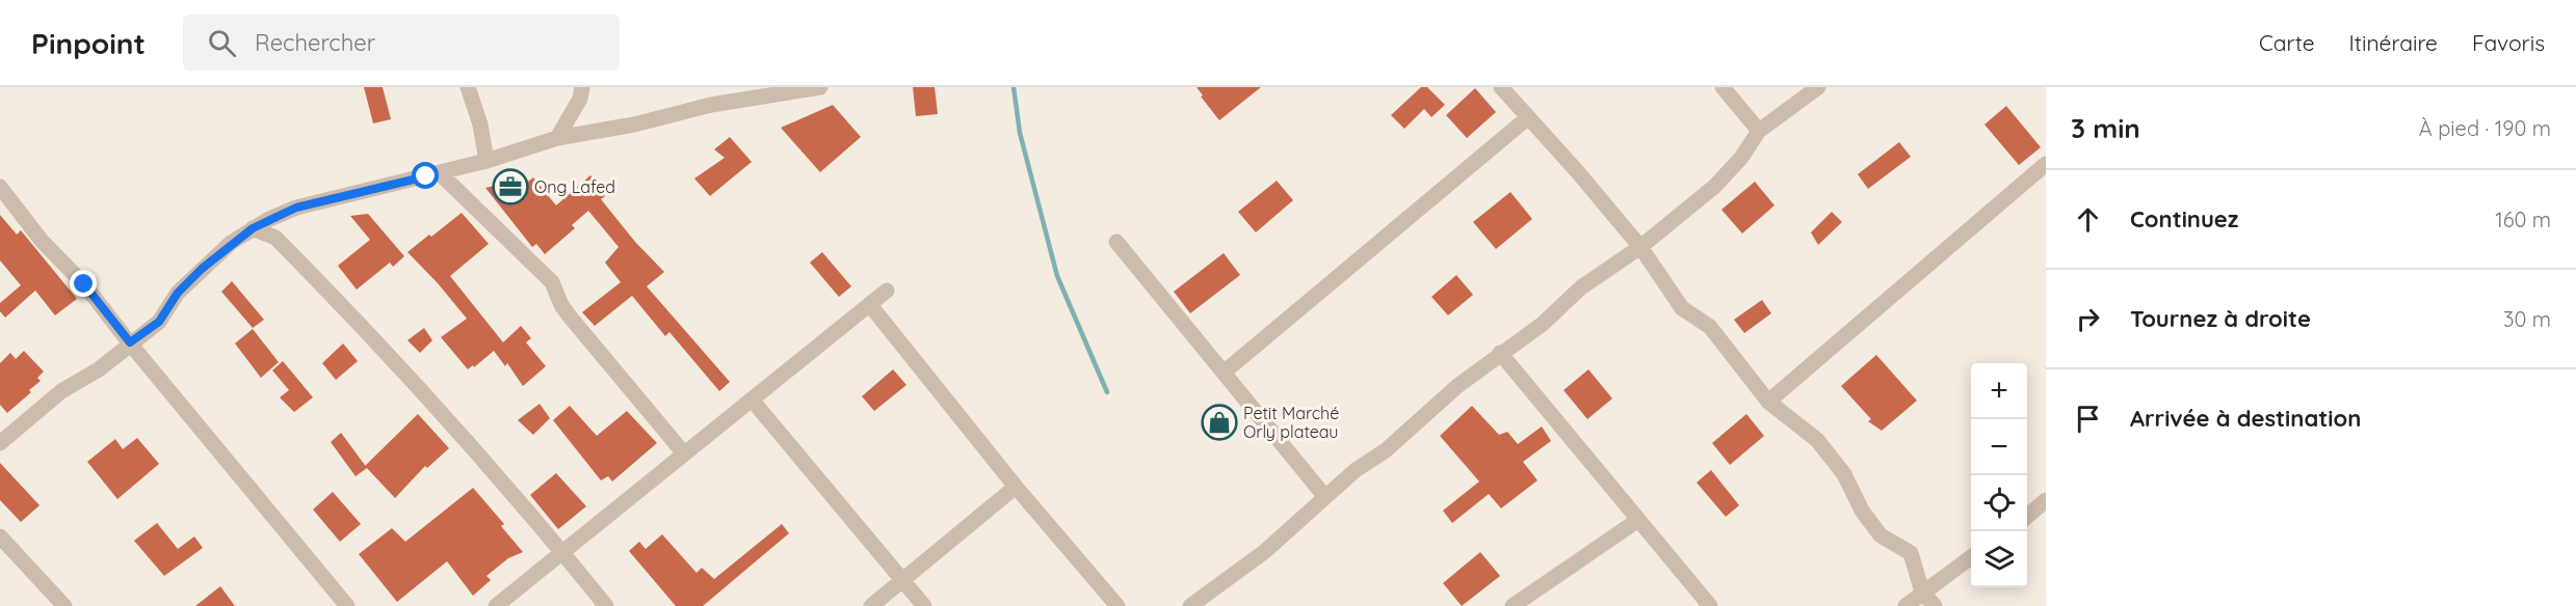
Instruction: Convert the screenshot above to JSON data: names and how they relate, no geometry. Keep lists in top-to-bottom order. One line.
{"places":{"office":["Ong Lafed"],"shop":["Petit Marché Orly plateau"]},"page":{"header":"Pinpoint","search":"Rechercher","nav":["Carte","Itinéraire","Favoris"],"heading":["3 min","À pied · 190 m"],"list":[["Continuez","160 m"],["Tournez à droite","30 m"],"Arrivée à destination"],"map_buttons":["+","−"]}}
